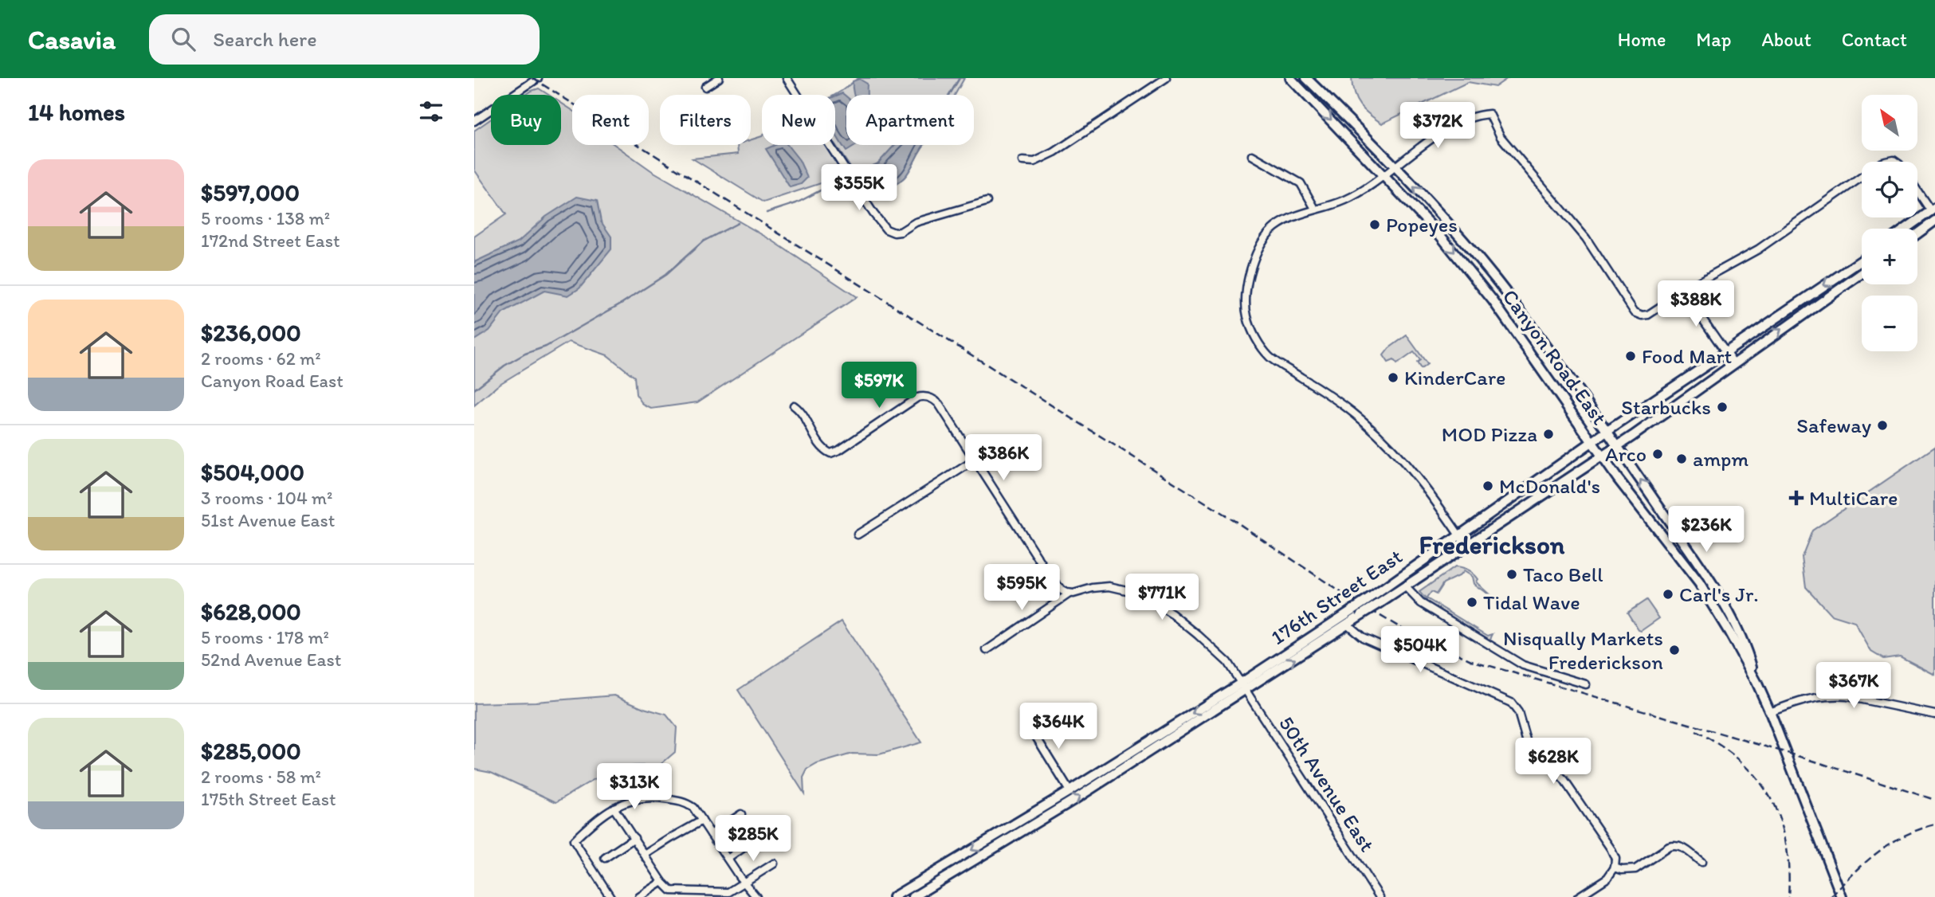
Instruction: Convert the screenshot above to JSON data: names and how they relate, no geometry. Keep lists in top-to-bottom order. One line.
{"streets":{"main road":["Canyon Road East","176th Street East"],"street":["50th Avenue East"]},"crossings":[["Canyon Road East","176th Street East"],["176th Street East","50th Avenue East"]],"districts":["Frederickson"],"places":{"other":["Popeyes","Food Mart","KinderCare","Starbucks","Safeway","MOD Pizza","Arco","ampm","McDonald's","Taco Bell","Carl's Jr.","Tidal Wave","Nisqually Markets Frederickson"],"health":["MultiCare"]},"north":"top left","page":{"header":"Casavia","search":"Search here","nav":["Home","Map","About","Contact"],"heading":"14 homes","map_buttons":["+","−"],"chip":["Buy","Rent","Filters","New","Apartment"],"price":["$372K","$355K","$388K","$597K","$386K","$236K","$595K","$771K","$504K","$367K","$364K","$628K","$313K","$285K"],"list":[{"name":"$597,000","note":"5 rooms · 138 m² · 172nd Street East"},{"name":"$236,000","note":"2 rooms · 62 m² · Canyon Road East"},{"name":"$504,000","note":"3 rooms · 104 m² · 51st Avenue East"},{"name":"$628,000","note":"5 rooms · 178 m² · 52nd Avenue East"},{"name":"$285,000","note":"2 rooms · 58 m² · 175th Street East"}]}}
